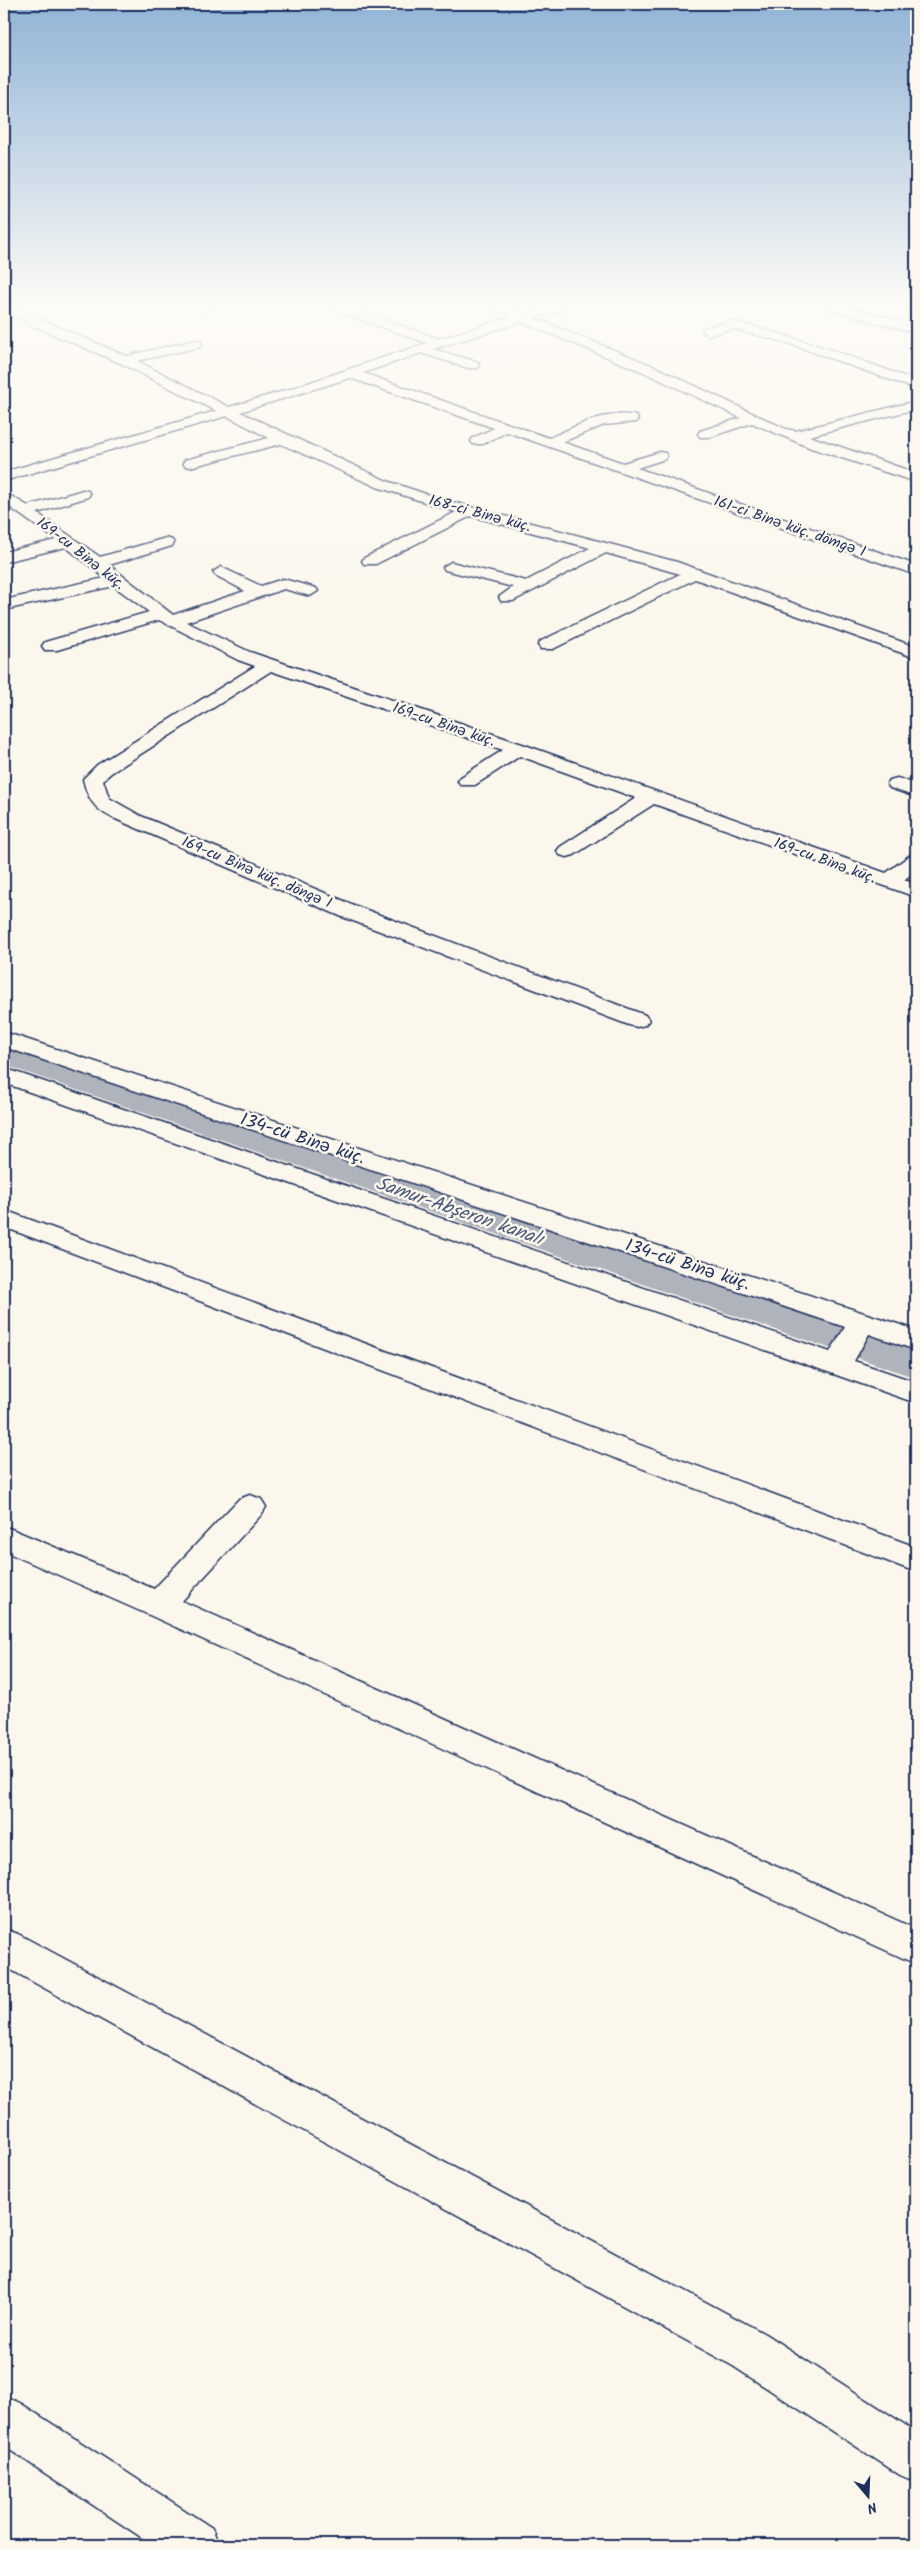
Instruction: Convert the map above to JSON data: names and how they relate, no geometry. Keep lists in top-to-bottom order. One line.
{"streets":{"street":["168-ci Binə küç.","161-ci Binə küç. dömgə 1","169-cu Binə küç.","169-cu Binə küç. döngə 1","134-cü Binə küç."]},"crossings":[["169-cu Binə küç.","169-cu Binə küç. döngə 1"]],"water":["Samur-Abşeron kanalı"],"north":"bottom"}
